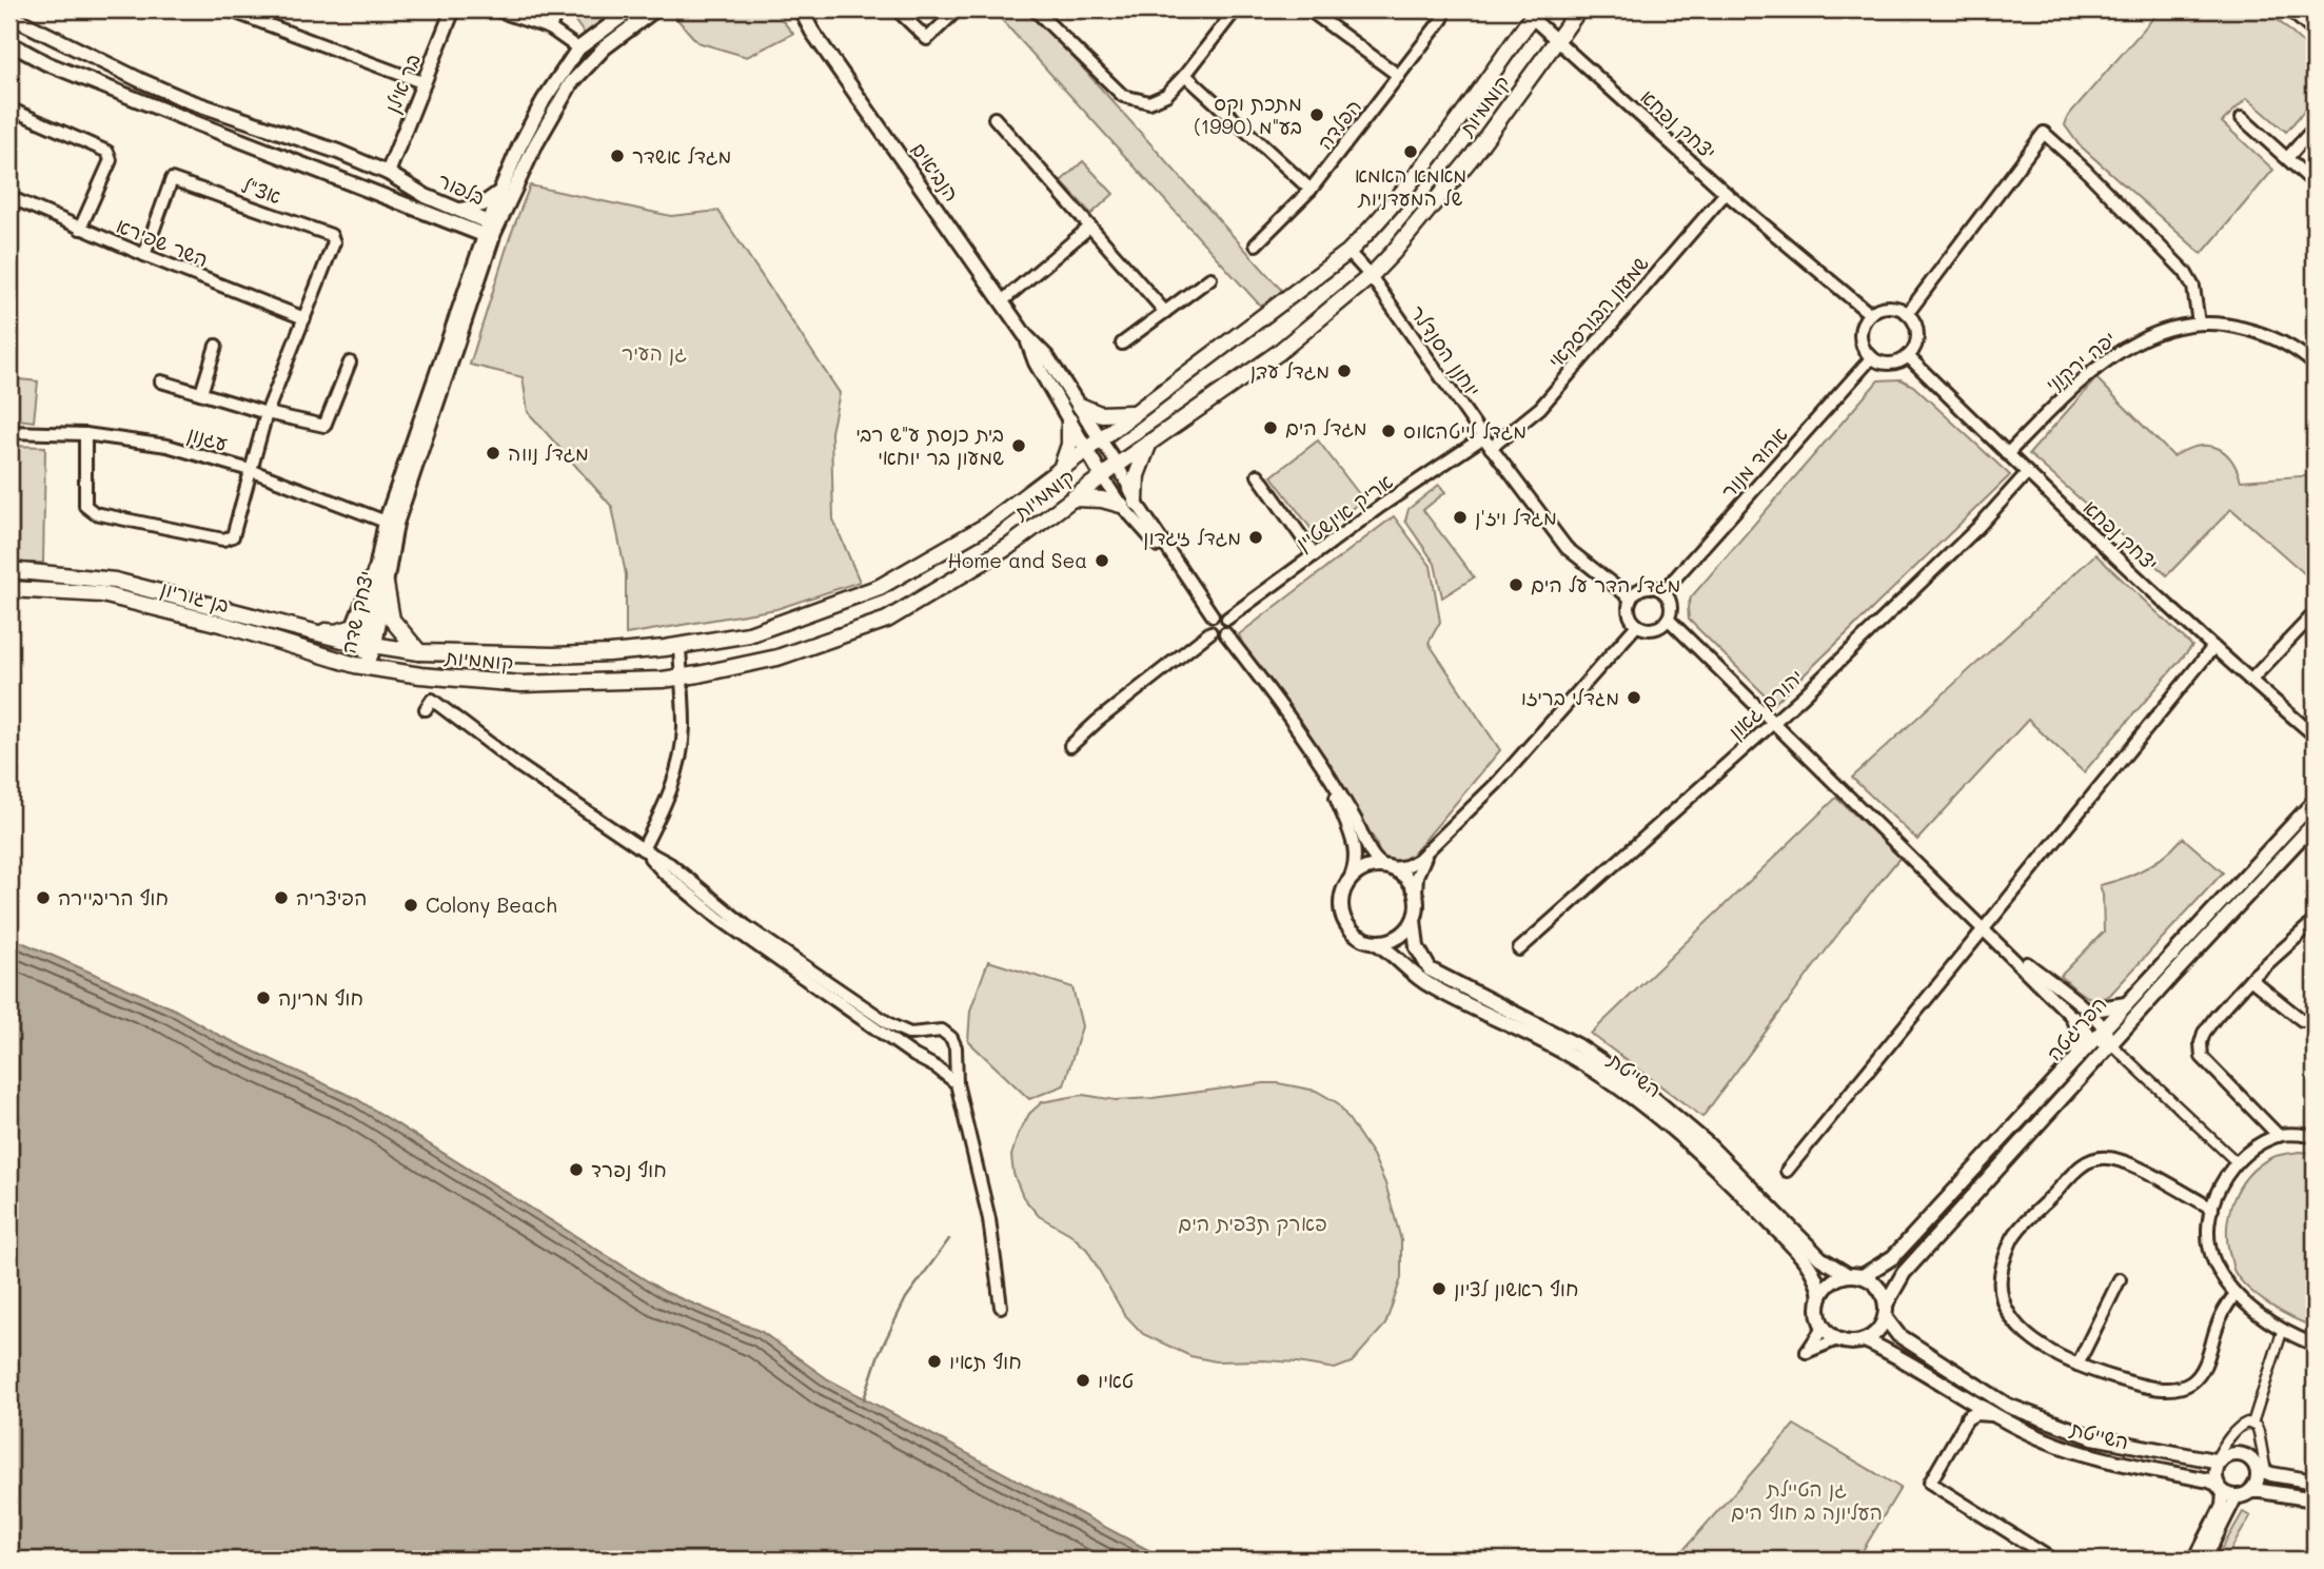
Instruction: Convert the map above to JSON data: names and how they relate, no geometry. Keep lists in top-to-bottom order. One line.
{"streets":{"main road":["קוממיות","בן גוריון"],"street":["בר אילן","הפלדה","יצחק נפחא","הנביאים","בלפור","אצ\"ל","השר שפירא","שמעון הבורסקאי","יוחנן הסנדלר","יפה ירקוני","עגנון","אהוד מנור","אריק אינשטיין","יצחק שדה","יהורם גאון","הפריגטה","השייטת"]},"crossings":[["בר אילן","בלפור"],["קוממיות","יצחק נפחא"],["קוממיות","הנביאים"],["קוממיות","יוחנן הסנדלר"],["קוממיות","בן גוריון"],["קוממיות","יצחק שדה"],["יצחק נפחא","שמעון הבורסקאי"],["יצחק נפחא","יפה ירקוני"],["יצחק נפחא","אהוד מנור"],["יצחק נפחא","יהורם גאון"],["בלפור","יצחק שדה"],["אצ\"ל","השר שפירא"],["שמעון הבורסקאי","יוחנן הסנדלר"],["שמעון הבורסקאי","אריק אינשטיין"],["יוחנן הסנדלר","אהוד מנור"],["יוחנן הסנדלר","אריק אינשטיין"],["עגנון","יצחק שדה"],["בן גוריון","יצחק שדה"],["הפריגטה","השייטת"]],"parks":["גן העיר","פארק תצפית הים","גן הטיילת העליונה ב חוף הים"],"places":["מתכת וקס (1990) בע\"מ","מאמא האמא של המעדניות","מגדל אשדר","מגדל עדן","מגדל הים","מגדל לייטהאוס","בית כנסת ע\"ש רבי שמעון בר יוחאי","מגדל נווה","מגדל ויז'ן","מגדל זיגדון","Home and Sea","מגדל הדר על הים","מגדלי בריזו","חוף הריביירה","הפיצריה","Colony Beach","חוף מרינה","חוף נפרד","חוף ראשון לציון","חוף תאיו","טאיו"]}
